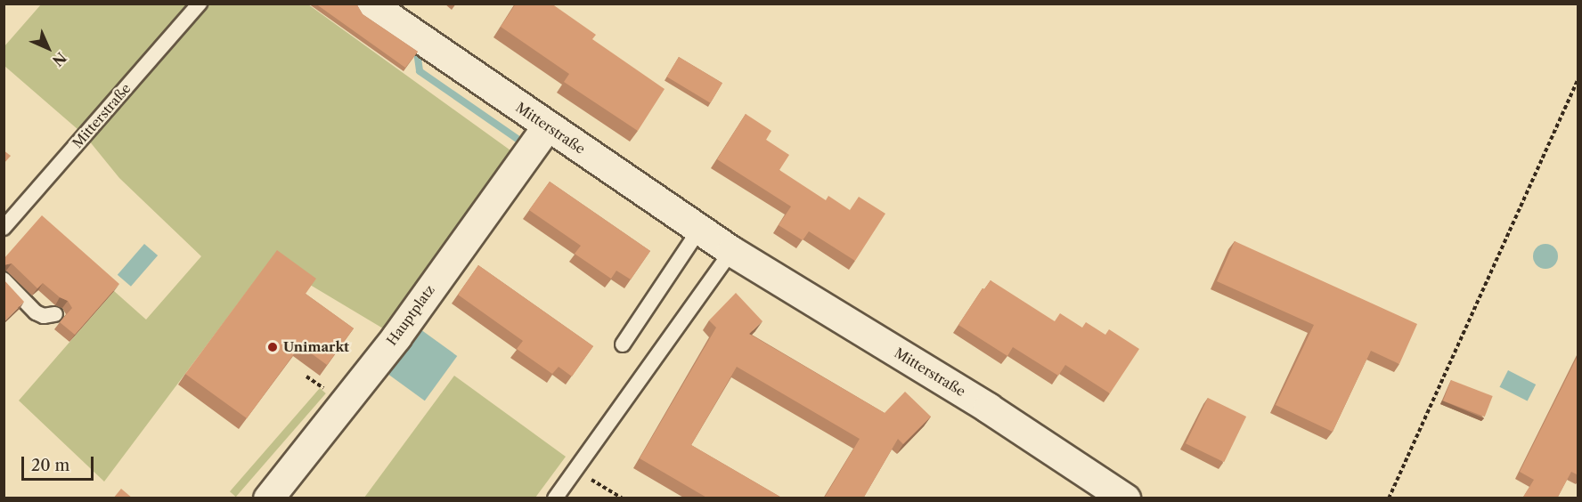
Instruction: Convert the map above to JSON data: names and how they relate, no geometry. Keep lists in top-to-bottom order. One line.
{"streets":{"street":["Mitterstraße","Hauptplatz"]},"crossings":[["Mitterstraße","Hauptplatz"]],"places":["Unimarkt"],"scale_bar":"20 m","north":"bottom right"}
